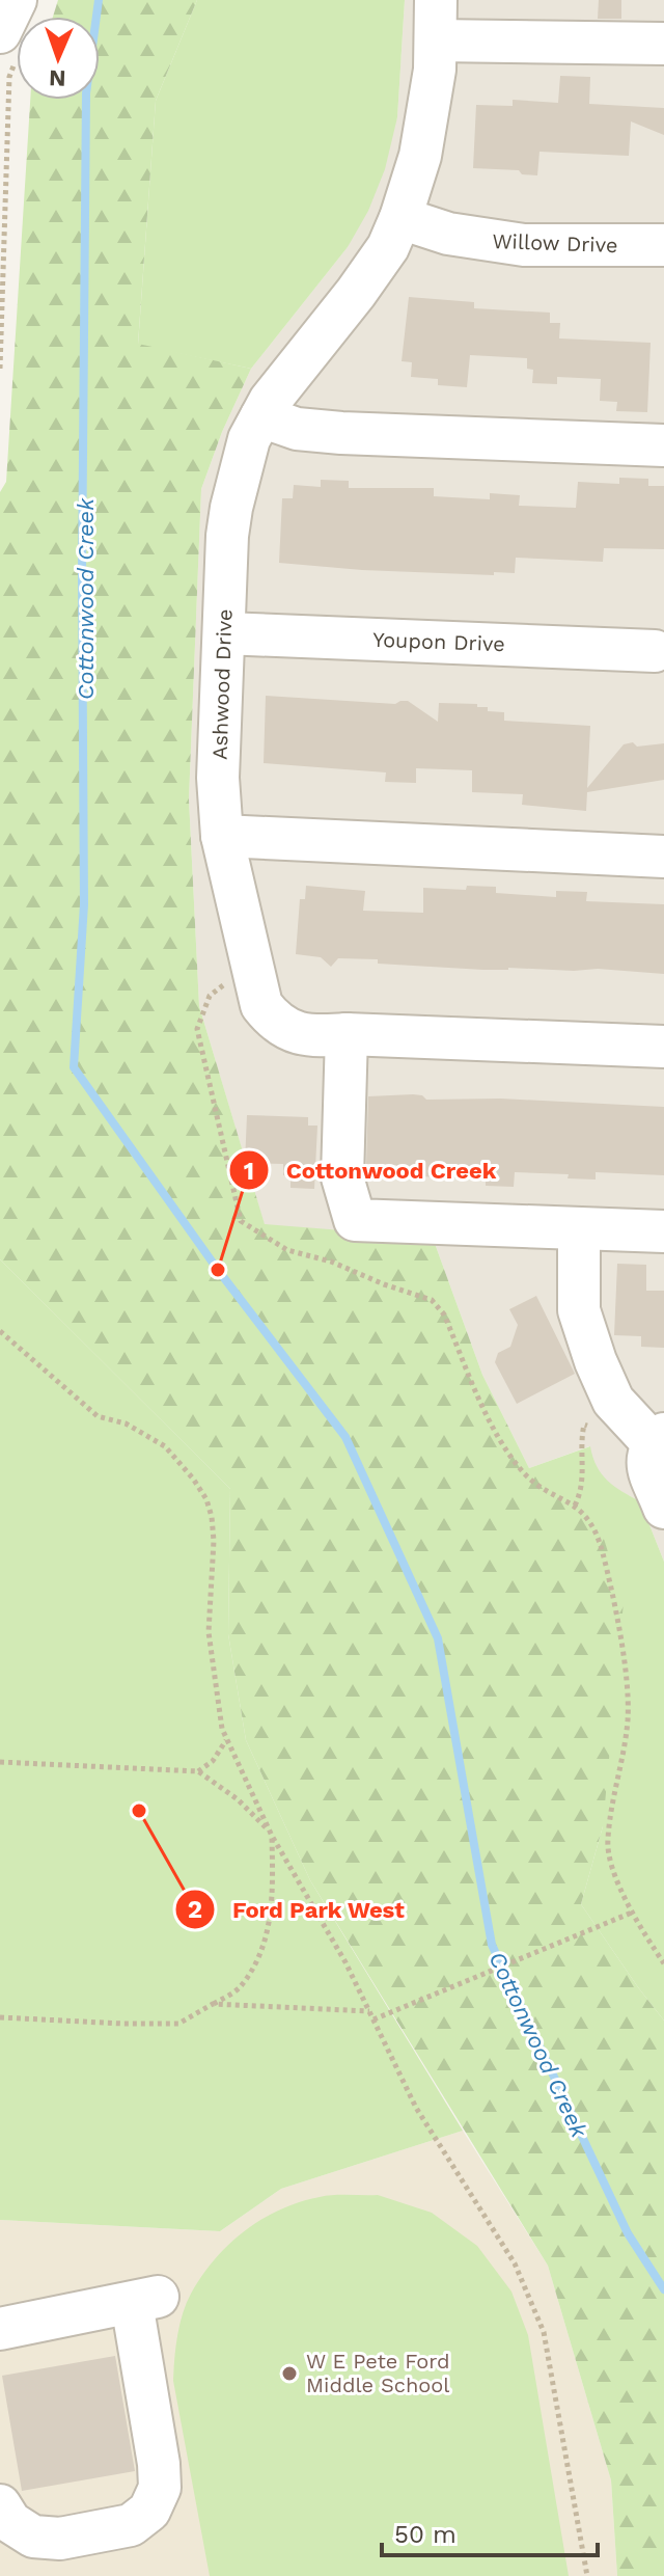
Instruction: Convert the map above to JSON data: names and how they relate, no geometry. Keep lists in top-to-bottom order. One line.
{"streets":{"street":["Willow Drive","Youpon Drive","Ashwood Drive"]},"crossings":[["Willow Drive","Ashwood Drive"],["Youpon Drive","Ashwood Drive"]],"water":["Cottonwood Creek"],"places":["Cottonwood Creek","Ford Park West","W E Pete Ford Middle School"],"scale_bar":"50 m","north":"bottom"}
